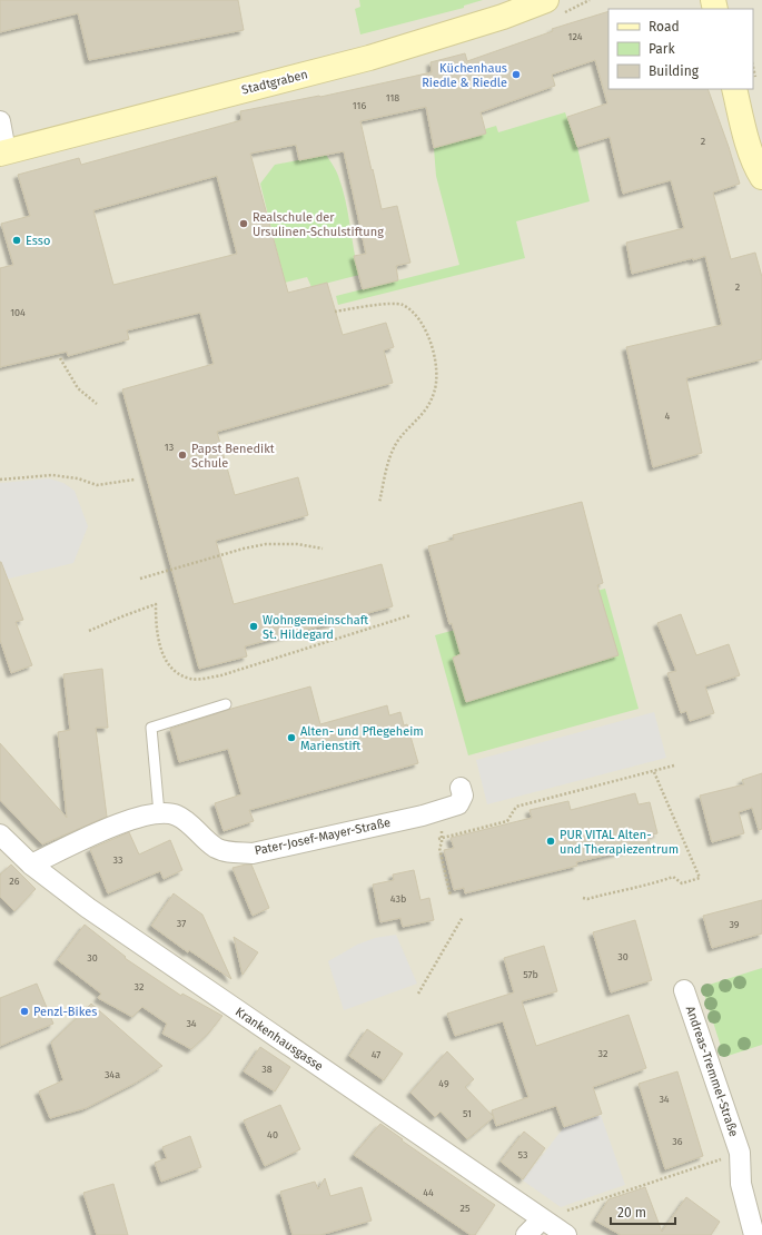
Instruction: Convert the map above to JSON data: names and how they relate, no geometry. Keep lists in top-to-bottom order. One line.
{"streets":{"main road":["Stadtgraben"],"street":["Pater-Josef-Mayer-Straße","Krankenhausgasse","Andreas-Tremmel-Straße"]},"crossings":[["Pater-Josef-Mayer-Straße","Krankenhausgasse"],["Krankenhausgasse","Andreas-Tremmel-Straße"]],"places":["Küchenhaus Riedle & Riedle","Realschule der Ursulinen-Schulstiftung","Esso","Papst Benedikt Schule","Wohngemeinschaft St. Hildegard","Alten- und Pflegeheim Marienstift","PUR VITAL Alten- und Therapiezentrum","Penzl-Bikes"],"house_numbers":["124","118","116","2","2","104","4","13","33","26","43b","37","39","30","30","57b","32","34","32","47","38","34a","49","34","51","40","36","53","44","25"],"legend":["Road","Park","Building"],"scale_bar":"20 m"}
